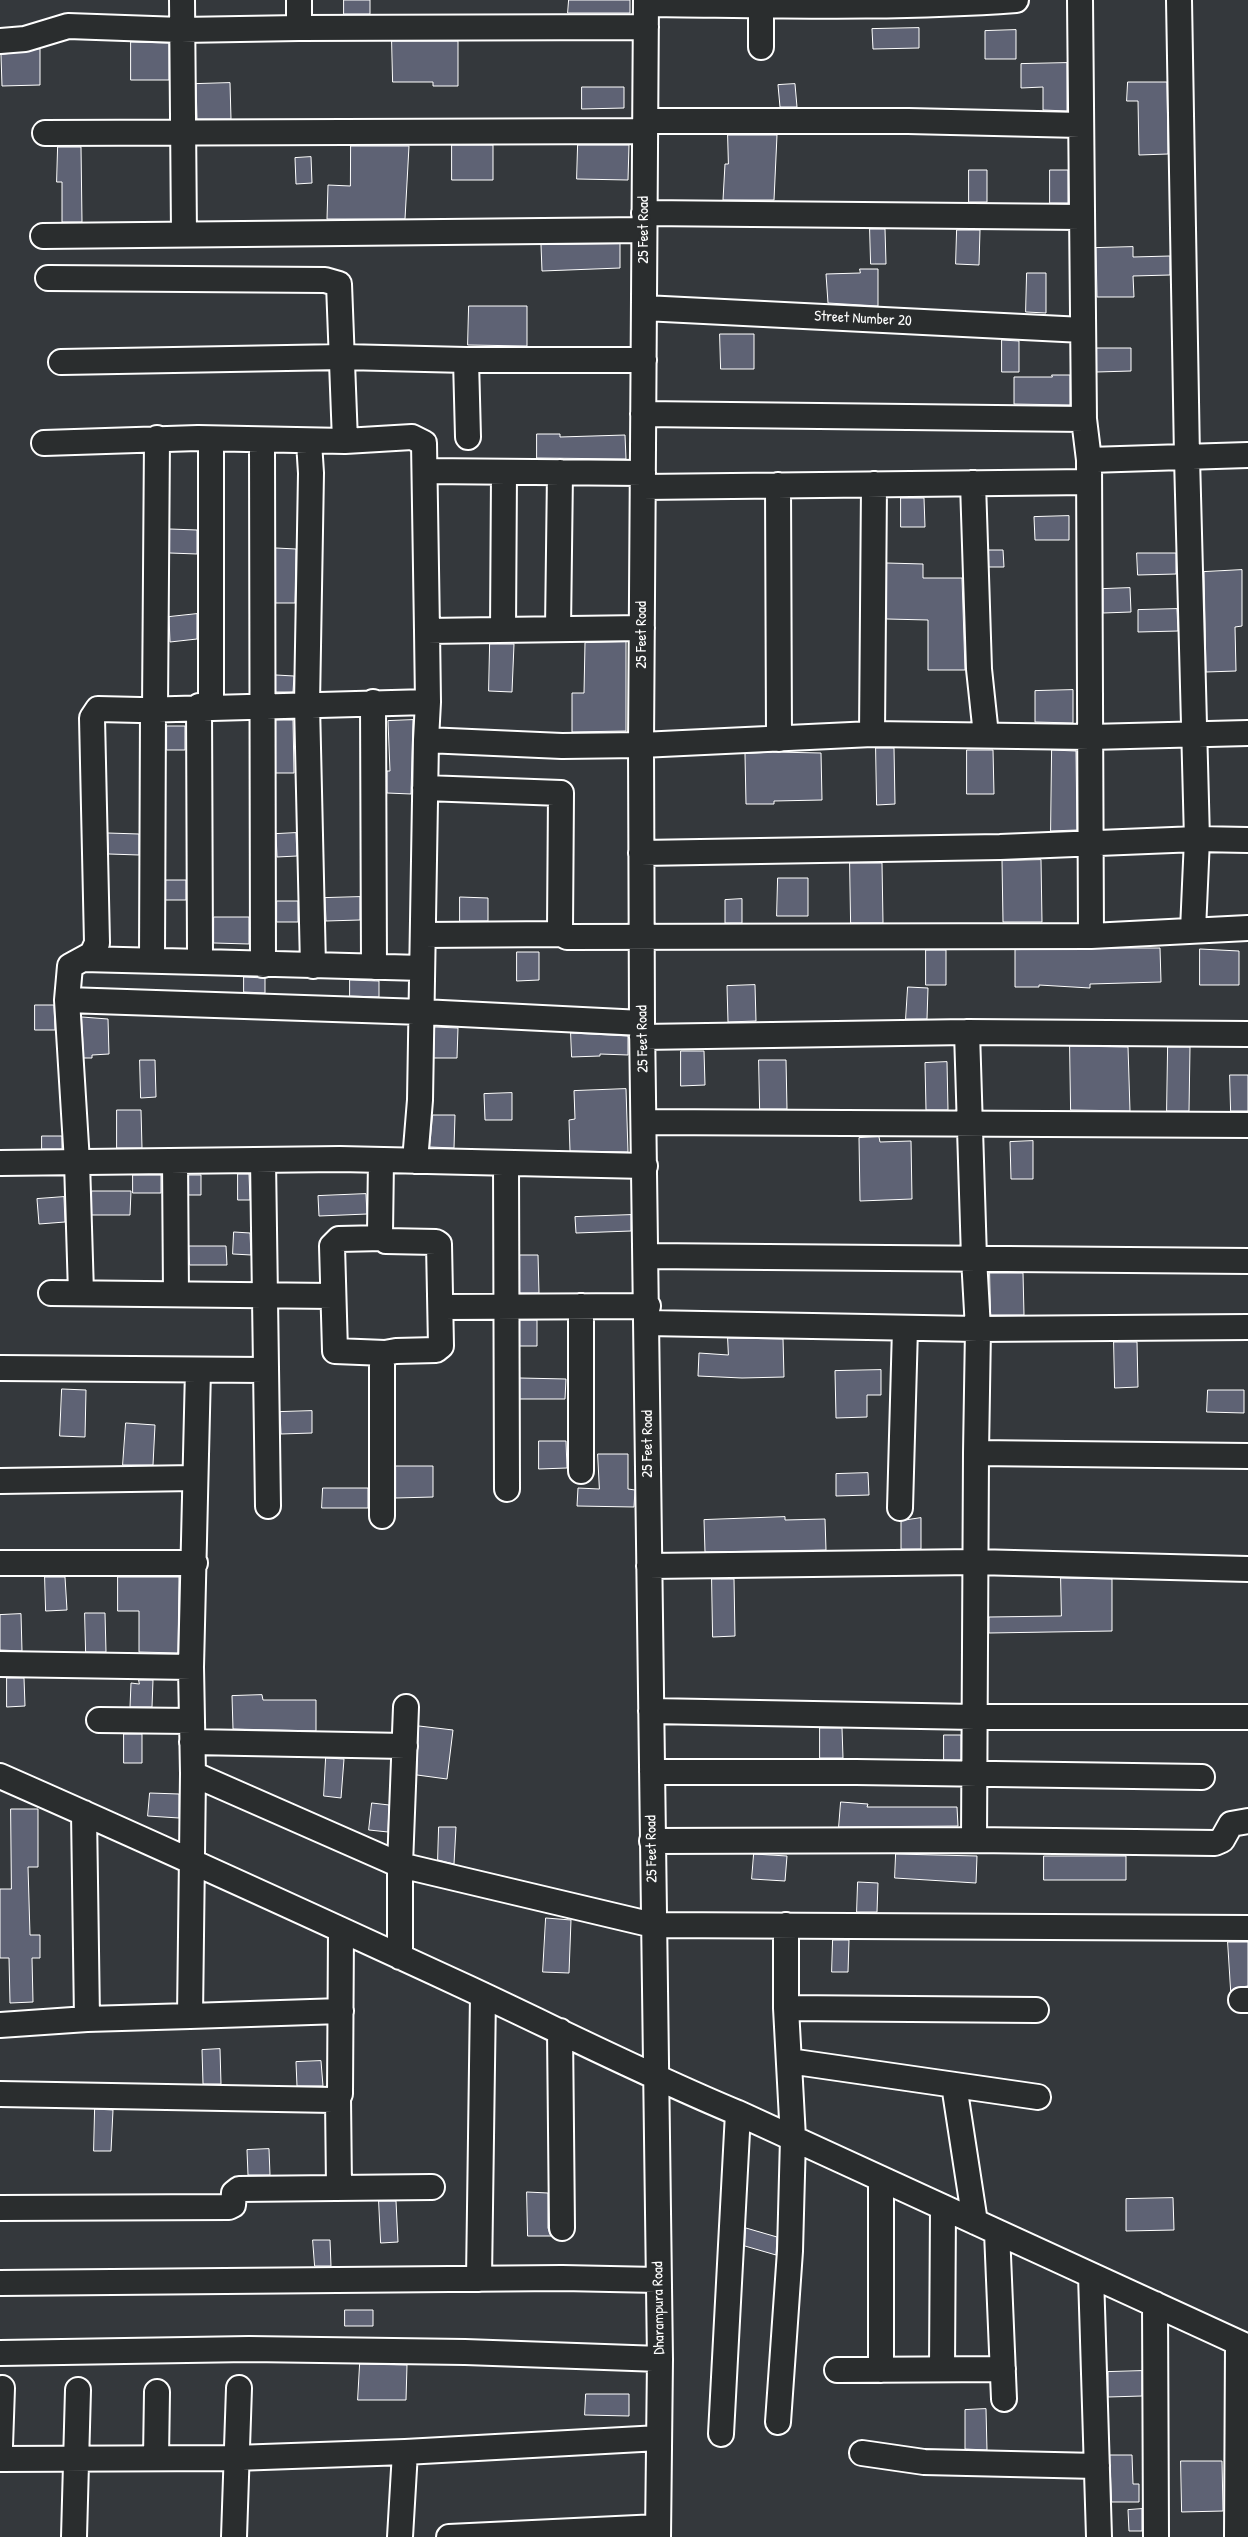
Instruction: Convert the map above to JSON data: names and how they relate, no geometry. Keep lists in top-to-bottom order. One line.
{"streets":{"street":["25 Feet Road","Street Number 20","Dharampura Road"]},"crossings":[["25 Feet Road","Street Number 20"],["25 Feet Road","Dharampura Road"]]}
